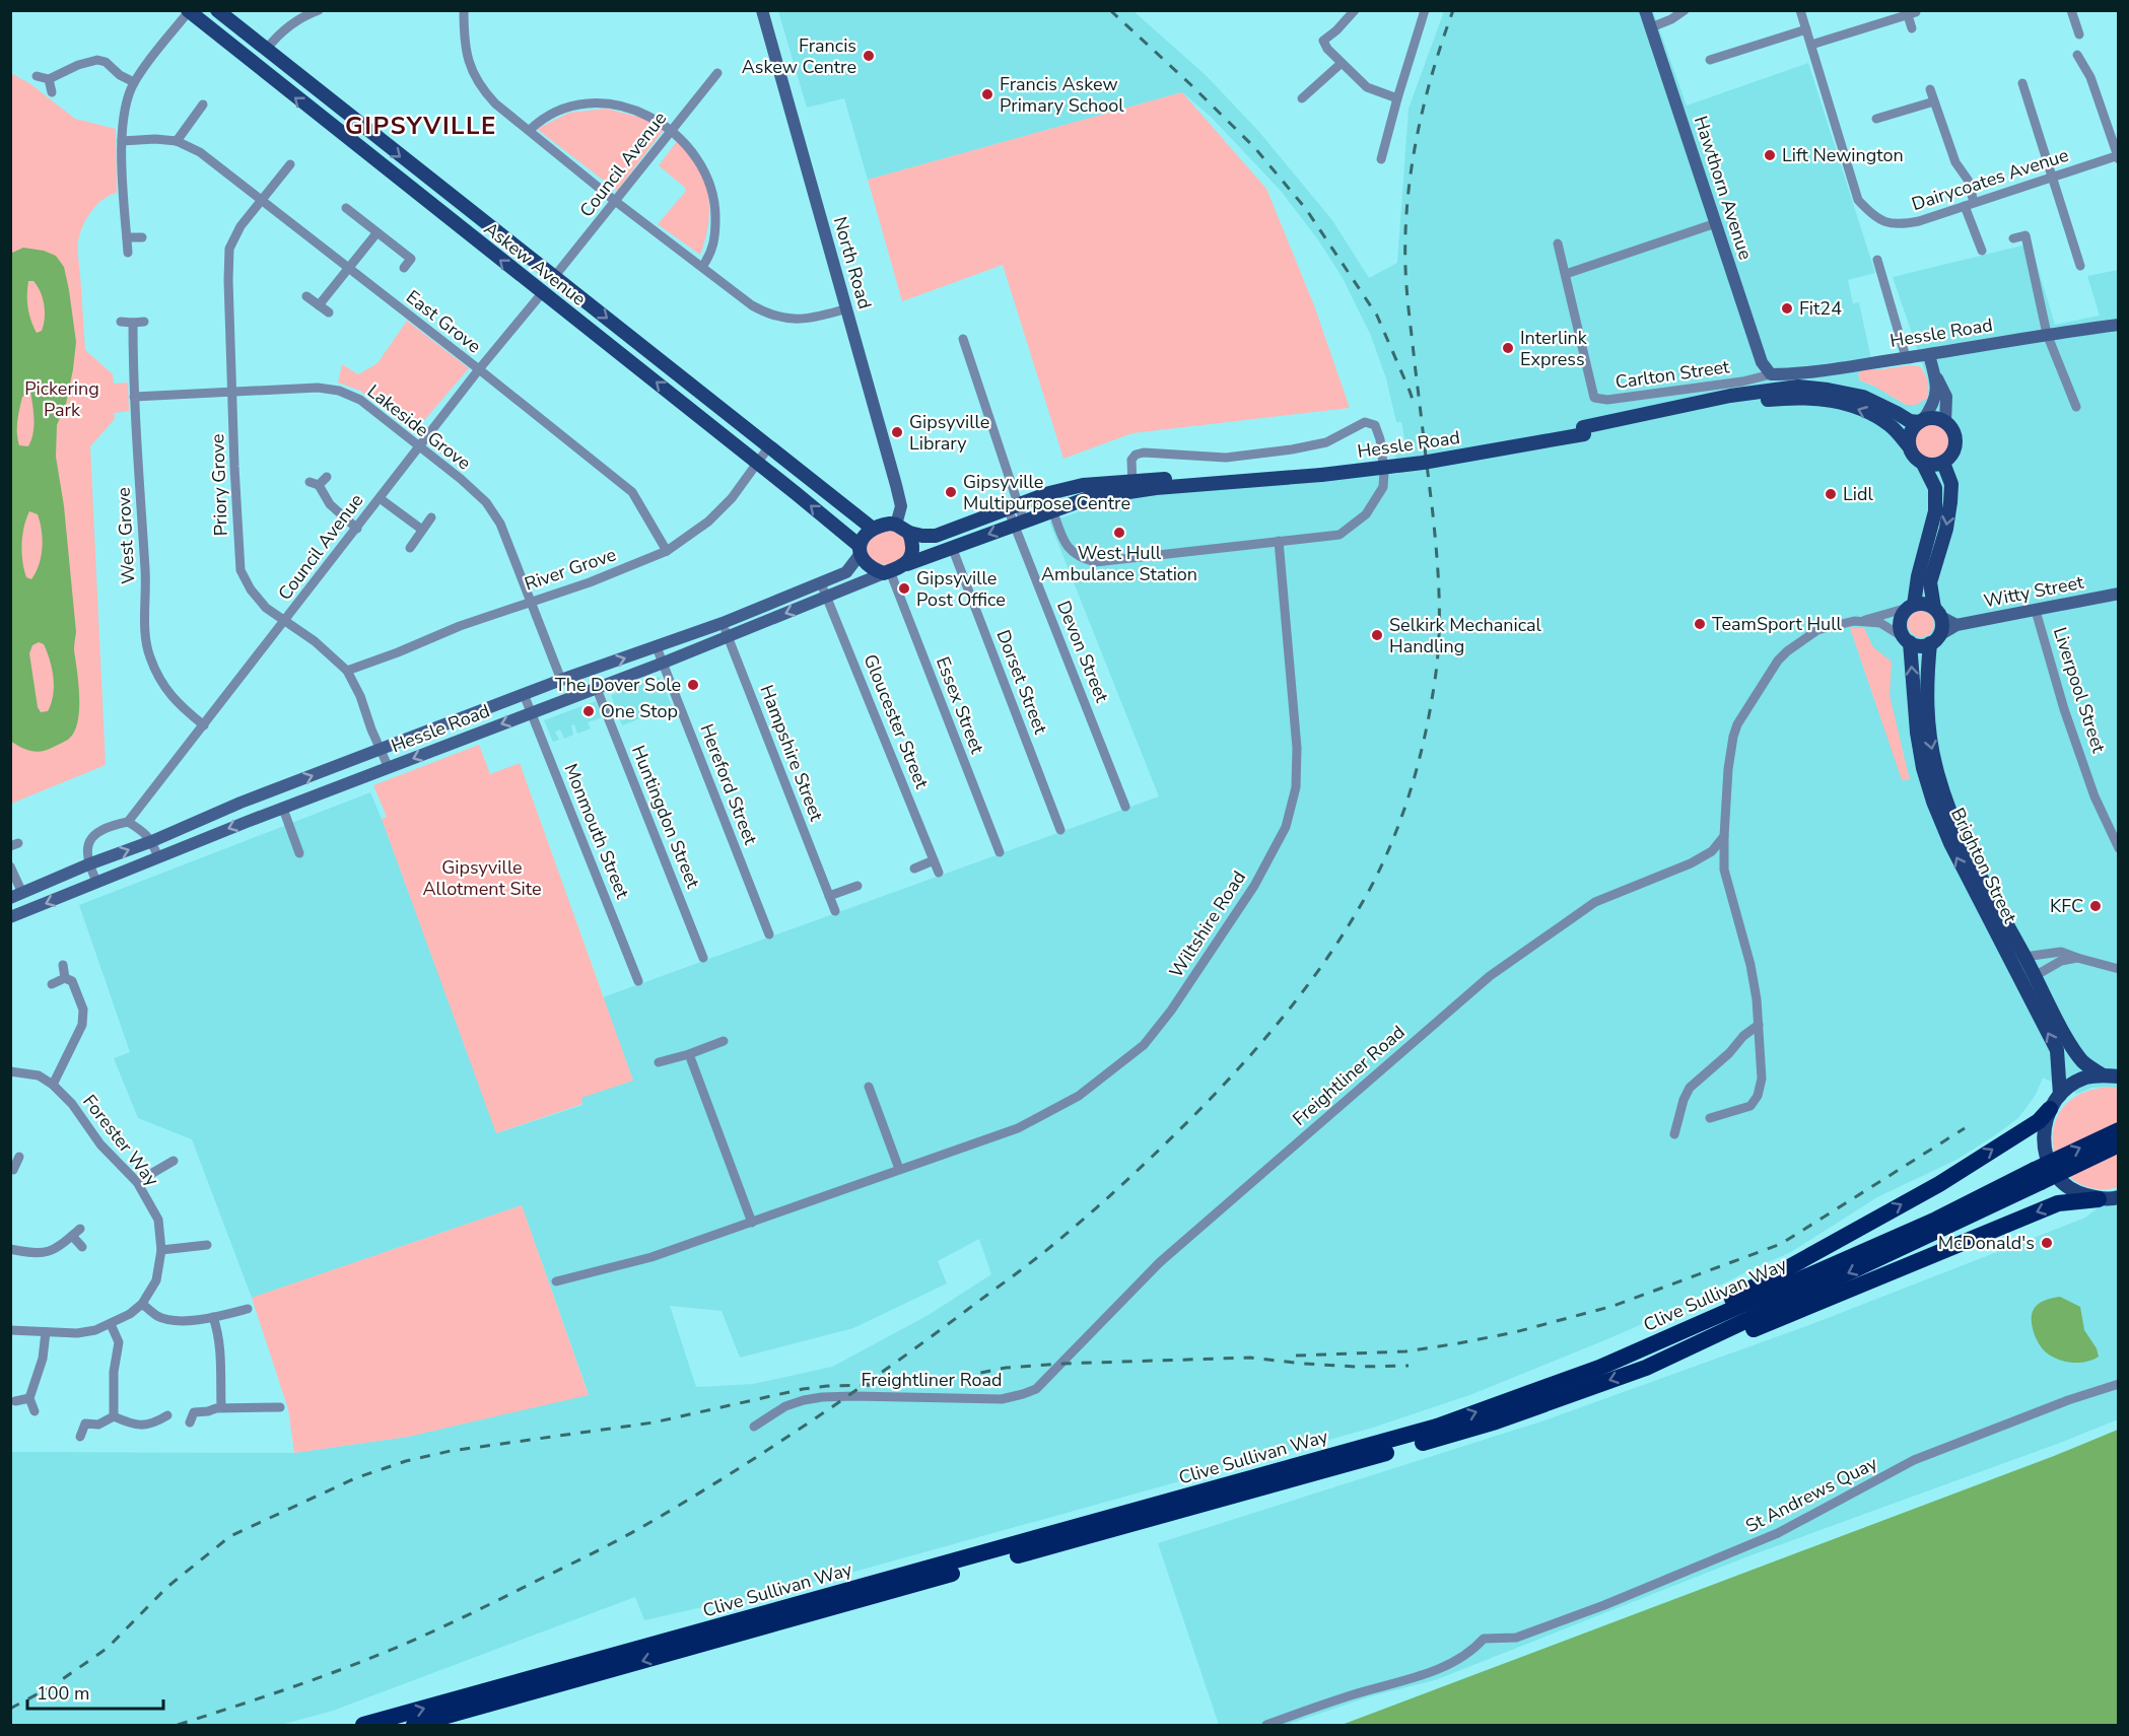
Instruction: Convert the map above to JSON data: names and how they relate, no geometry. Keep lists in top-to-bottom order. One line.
{"streets":{"highway":["Clive Sullivan Way"],"main road":["Askew Avenue","Hessle Road","Brighton Street"],"street":["Council Avenue","Dairycoates Avenue","Hawthorn Avenue","North Road","East Grove","Carlton Street","Lakeside Grove","Priory Grove","West Grove","River Grove","Witty Street","Devon Street","Dorset Street","Liverpool Street","Essex Street","Gloucester Street","Hampshire Street","Hereford Street","Huntingdon Street","Monmouth Street","Wiltshire Road","Freightliner Road","Forester Way","St Andrews Quay"]},"crossings":[["Council Avenue","Askew Avenue"],["Council Avenue","East Grove"],["Council Avenue","Lakeside Grove"],["Council Avenue","Priory Grove"],["Council Avenue","West Grove"],["Hawthorn Avenue","Hessle Road"],["Hawthorn Avenue","Carlton Street"],["North Road","Askew Avenue"],["North Road","Hessle Road"],["North Road","Essex Street"],["Askew Avenue","Hessle Road"],["Askew Avenue","River Grove"],["Askew Avenue","Essex Street"],["East Grove","Priory Grove"],["East Grove","River Grove"],["Hessle Road","Carlton Street"],["Hessle Road","Lakeside Grove"],["Hessle Road","Priory Grove"],["Hessle Road","Devon Street"],["Hessle Road","Dorset Street"],["Hessle Road","Essex Street"],["Hessle Road","Gloucester Street"],["Hessle Road","Hampshire Street"],["Hessle Road","Hereford Street"],["Hessle Road","Huntingdon Street"],["Hessle Road","Monmouth Street"],["Lakeside Grove","Priory Grove"],["Lakeside Grove","West Grove"],["Lakeside Grove","River Grove"],["Priory Grove","River Grove"],["Witty Street","Liverpool Street"],["Witty Street","Brighton Street"]],"districts":["GIPSYVILLE"],"parks":["Pickering Park","Gipsyville Allotment Site"],"places":["Francis Askew Centre","Francis Askew Primary School","Lift Newington","Fit24","Interlink Express","Gipsyville Library","Gipsyville Multipurpose Centre","Lidl","West Hull Ambulance Station","Gipsyville Post Office","TeamSport Hull","Selkirk Mechanical Handling","The Dover Sole","One Stop","KFC","McDonald's"],"scale_bar":"100 m"}
